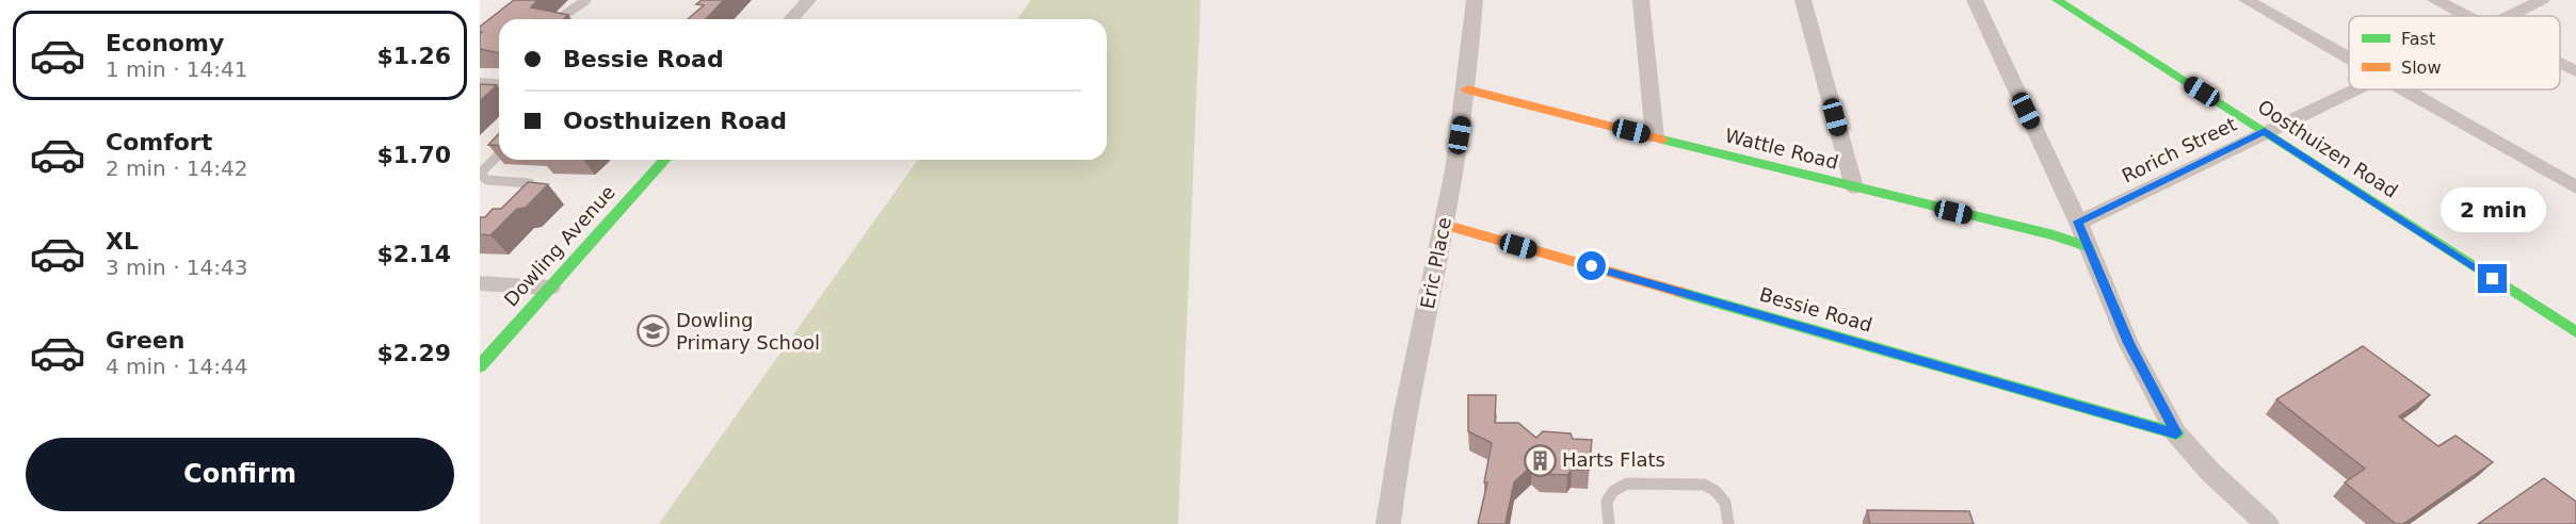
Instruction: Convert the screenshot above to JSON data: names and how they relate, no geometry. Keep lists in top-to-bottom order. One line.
{"streets":{"street":["Wattle Road","Oosthuizen Road","Rorich Street","Dowling Avenue","Eric Place","Bessie Road"]},"crossings":[["Wattle Road","Eric Place"],["Oosthuizen Road","Rorich Street"],["Eric Place","Bessie Road"]],"places":{"school or university":["Dowling Primary School"],"building":["Harts Flats"]},"legend":["Fast","Slow"],"page":{"list":[{"name":"Economy","note":"1 min · 14:41","value":"$1.26"},{"name":"Comfort","note":"2 min · 14:42","value":"$1.70"},{"name":"XL","note":"3 min · 14:43","value":"$2.14"},{"name":"Green","note":"4 min · 14:44","value":"$2.29"}],"banner":["Bessie Road","Oosthuizen Road"],"bubble":"2 min","buttons":"Confirm"}}
